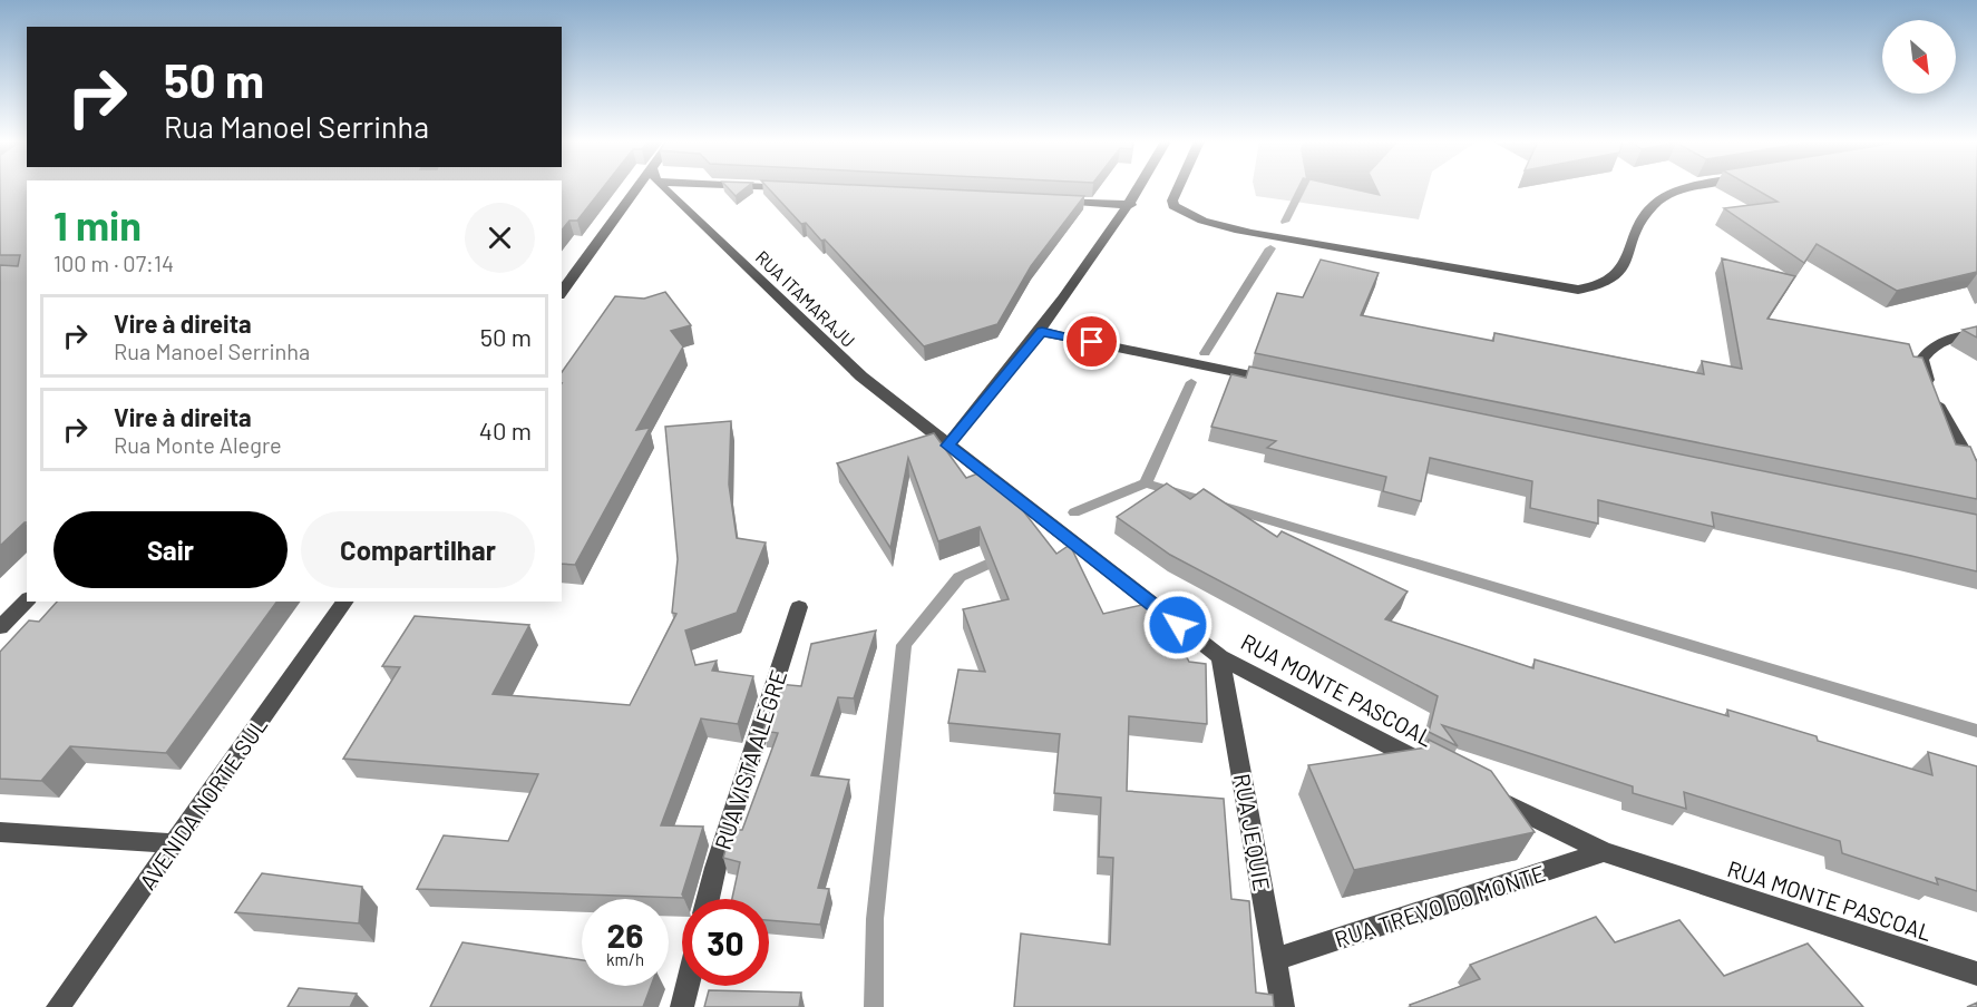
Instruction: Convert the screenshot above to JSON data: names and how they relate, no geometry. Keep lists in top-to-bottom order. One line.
{"streets":{"street":["RUA ITAMARAJU","RUA MONTE PASCOAL","RUA VISTA ALEGRE","AVENIDA NORTE SUL","RUA JEQUIE","RUA TREVO DO MONTE"]},"crossings":[["RUA ITAMARAJU","RUA MONTE PASCOAL"],["RUA MONTE PASCOAL","RUA JEQUIE"],["RUA MONTE PASCOAL","RUA TREVO DO MONTE"],["RUA JEQUIE","RUA TREVO DO MONTE"]],"north":"bottom right","page":{"turn":["50 m","Rua Manoel Serrinha"],"heading":["1 min","100 m · 07:14"],"list":[{"name":"Vire à direita","note":"Rua Manoel Serrinha","value":"50 m"},{"name":"Vire à direita","note":"Rua Monte Alegre","value":"40 m"}],"buttons":["Sair","Compartilhar"],"speed":"26 km/h","limit":"30"}}
